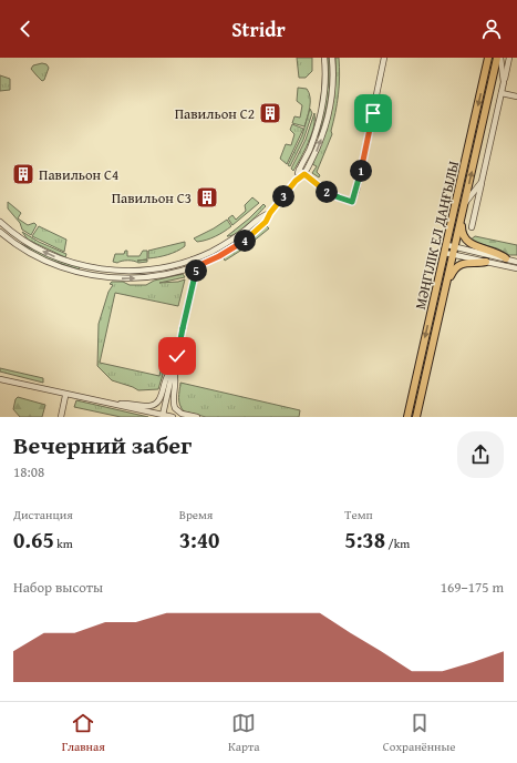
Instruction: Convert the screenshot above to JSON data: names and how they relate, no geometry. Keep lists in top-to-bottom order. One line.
{"streets":{"main road":["МӘҢГІЛІК ЕЛ ДАҢҒЫЛЫ"]},"places":{"building":["Павильон С2","Павильон С4","Павильон С3"]},"page":{"header":"Stridr","pins":["1","2","3","4","5"],"heading":["Вечерний забег","18:08"],"stats":[["Дистанция","0.65 km"],["Время","3:40"],["Темп","5:38 /km"]],"chart":["Набор высоты","169–175 m"],"tabs":["Главная","Карта","Сохранённые"]}}
